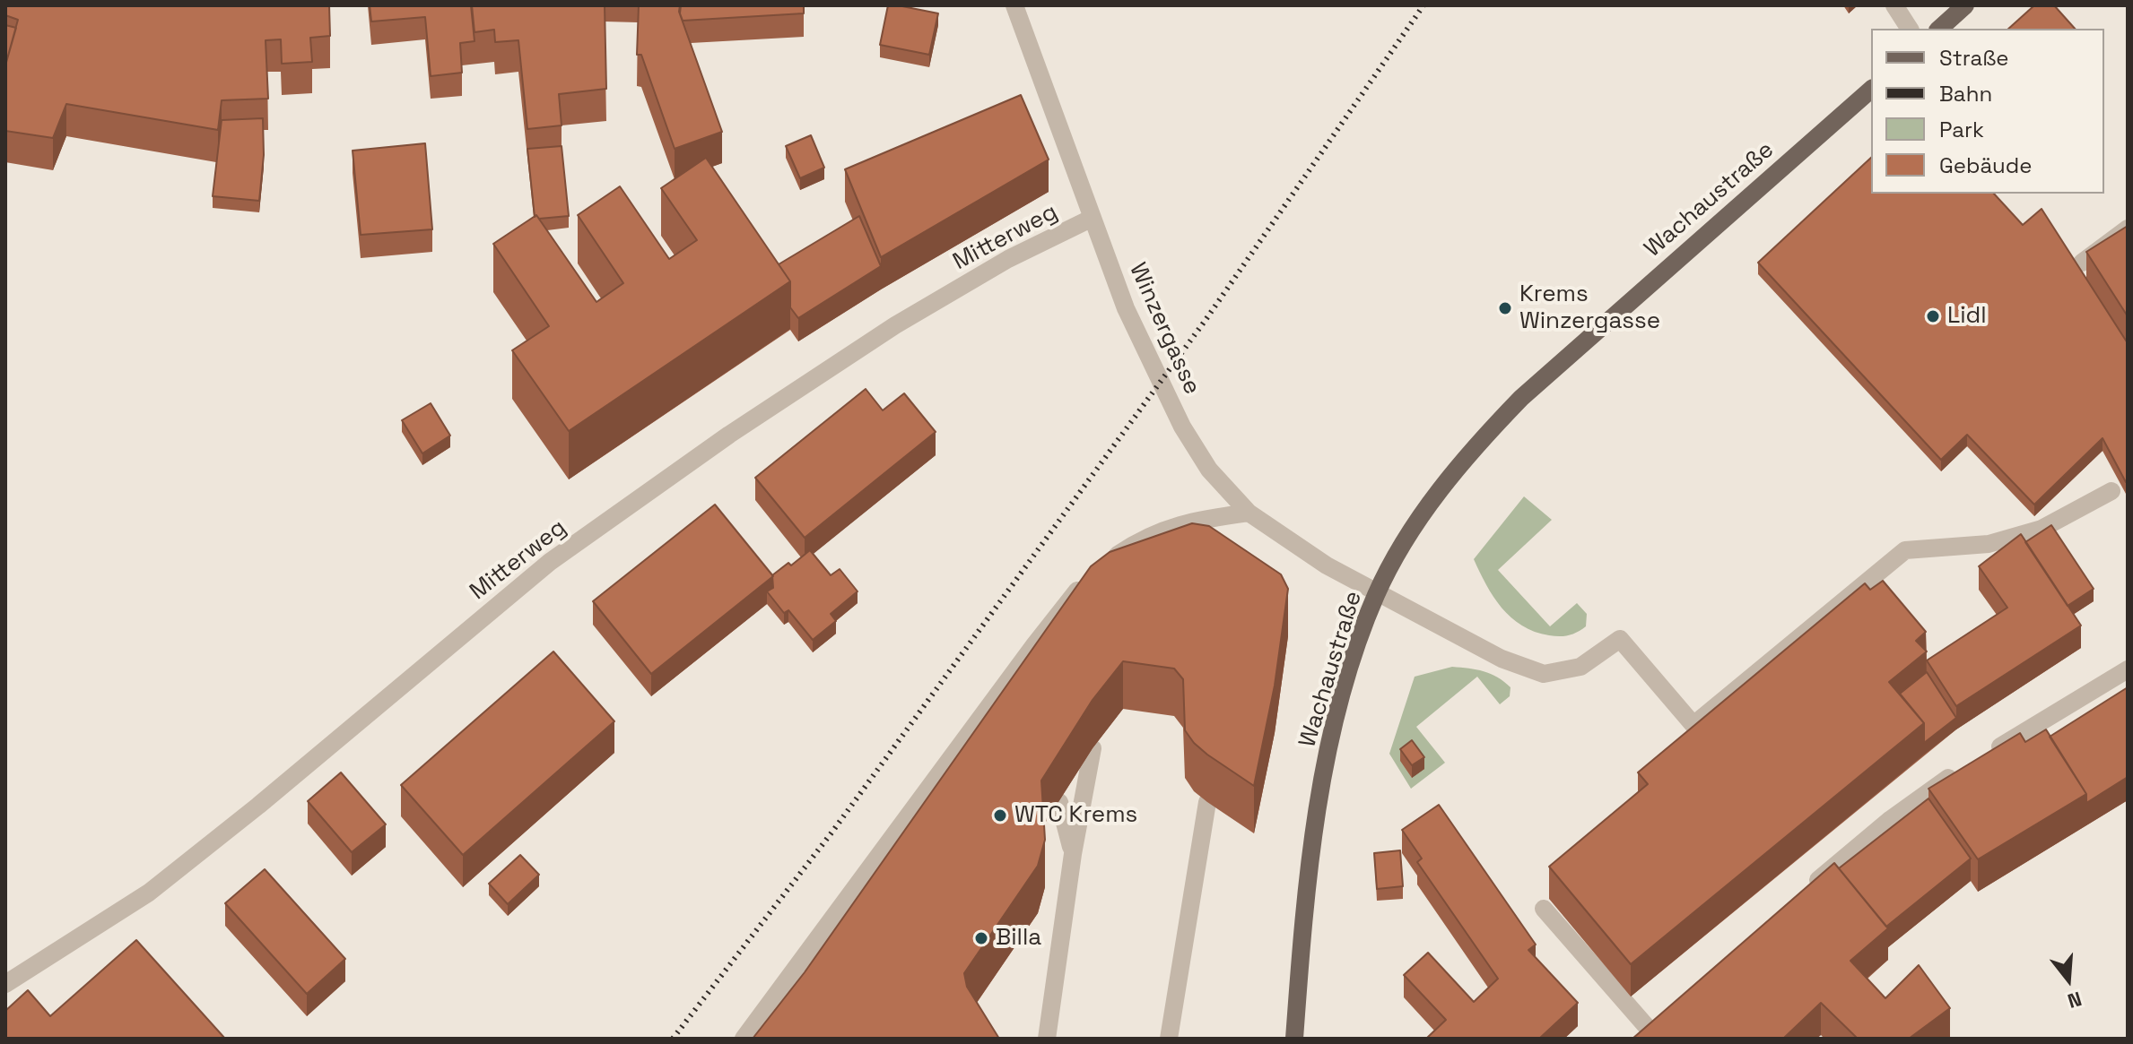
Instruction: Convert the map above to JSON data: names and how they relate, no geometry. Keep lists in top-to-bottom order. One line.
{"streets":{"main road":["Wachaustraße"],"street":["Mitterweg","Winzergasse"]},"crossings":[["Wachaustraße","Winzergasse"],["Mitterweg","Winzergasse"]],"places":["Krems Winzergasse","Lidl","WTC Krems","Billa"],"legend":["Straße","Bahn","Park","Gebäude"],"north":"bottom"}
